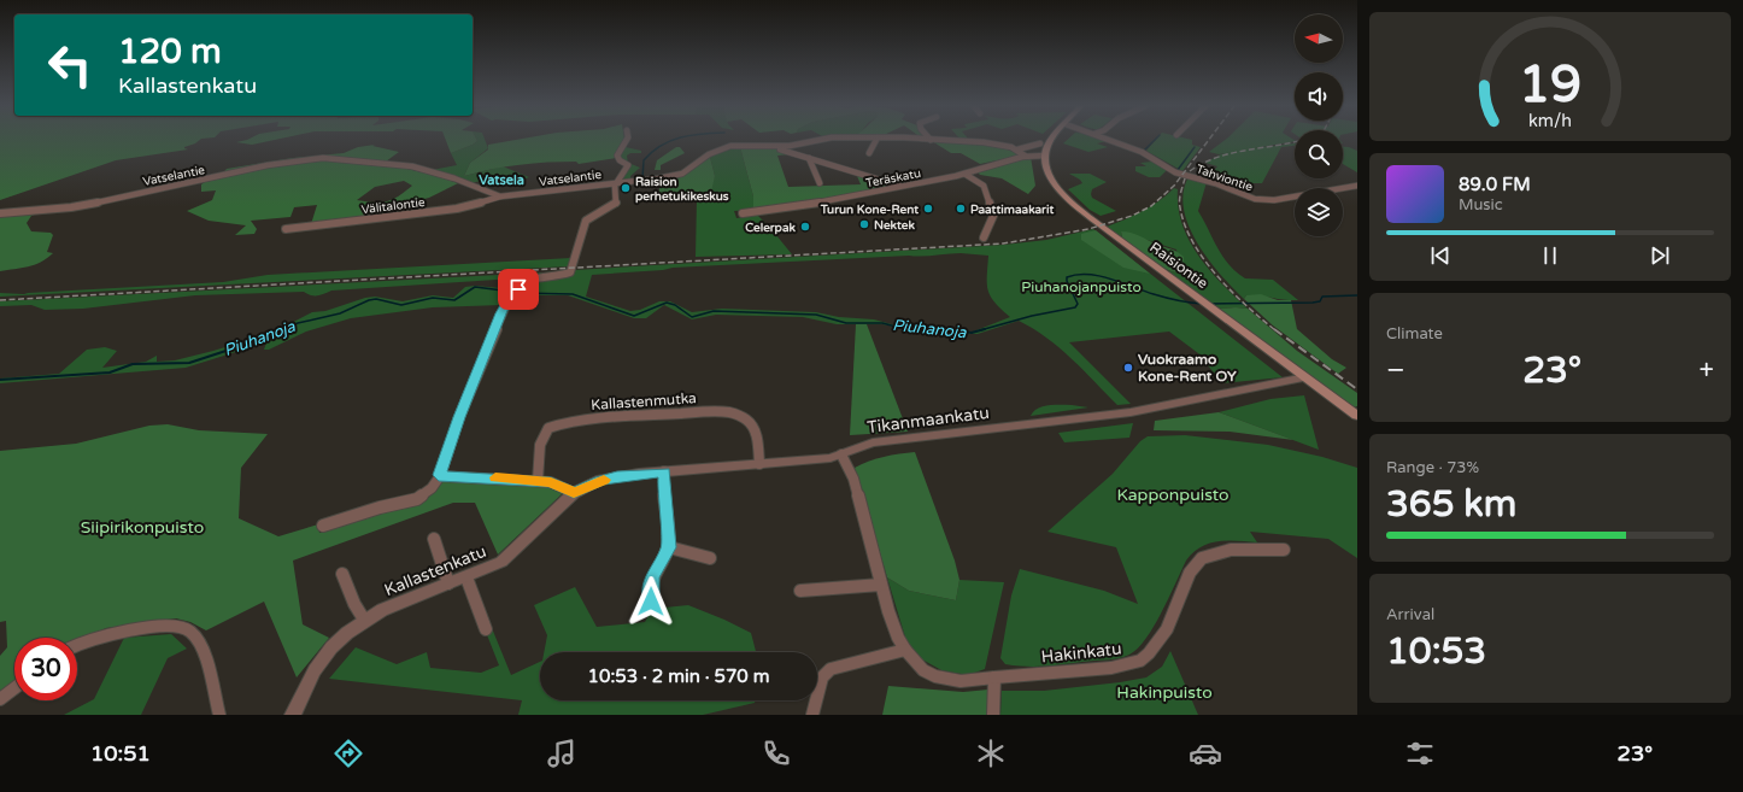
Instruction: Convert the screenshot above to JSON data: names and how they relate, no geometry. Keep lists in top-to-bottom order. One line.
{"streets":{"main road":["Raisiontie"],"street":["Vatselantie","Teräskatu","Tahviontie","Välitalontie","Kallastenmutka","Tikanmaankatu","Kallastenkatu","Hakinkatu"]},"crossings":[["Vatselantie","Teräskatu"],["Vatselantie","Välitalontie"],["Teräskatu","Raisiontie"],["Raisiontie","Tikanmaankatu"],["Kallastenmutka","Kallastenkatu"],["Tikanmaankatu","Kallastenkatu"]],"districts":["Vatsela"],"water":["Piuhanoja"],"parks":["Piuhanojanpuisto","Kapponpuisto","Siipirikonpuisto","Hakinpuisto"],"places":["Raision perhetukikeskus","Turun Kone-Rent","Paattimaakarit","Nektek","Celerpak","Vuokraamo Kone-Rent OY"],"north":"left","page":{"turn":["120 m","Kallastenkatu"],"song":["89.0 FM","Music"],"tile":["Climate",["Range · 73%","365 km"],["Arrival","10:53"]],"heat":["−","23°","+"],"limit":"30","trip":"10:53 · 2 min · 570 m","tabs":["10:51","23°"],"gauge":["19","km/h"]}}
